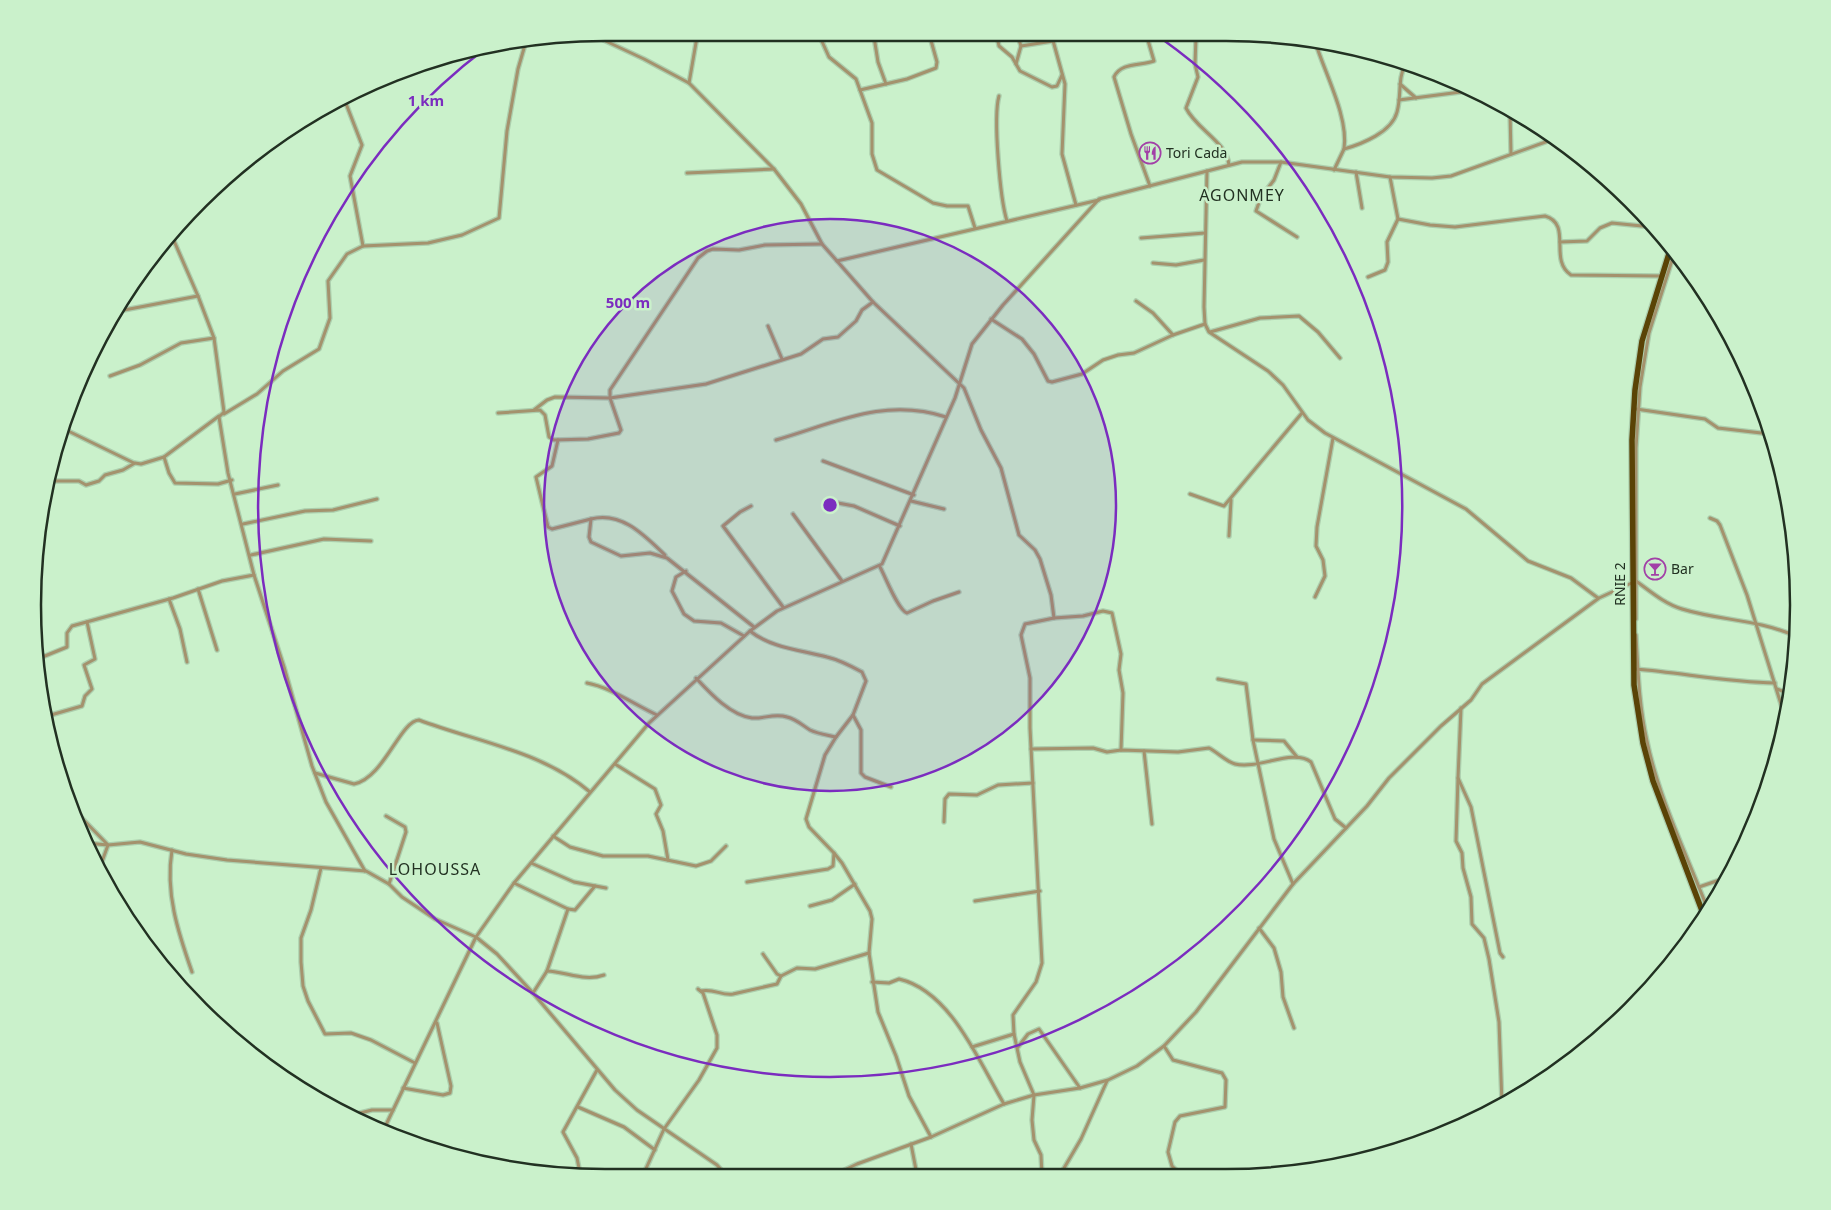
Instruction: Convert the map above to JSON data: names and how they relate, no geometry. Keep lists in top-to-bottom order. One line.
{"streets":{"highway":["RNIE 2"]},"districts":["AGONMEY","LOHOUSSA"],"places":{"restaurant":["Tori Cada"],"bar":["Bar"]},"rings":["1 km","500 m"]}
